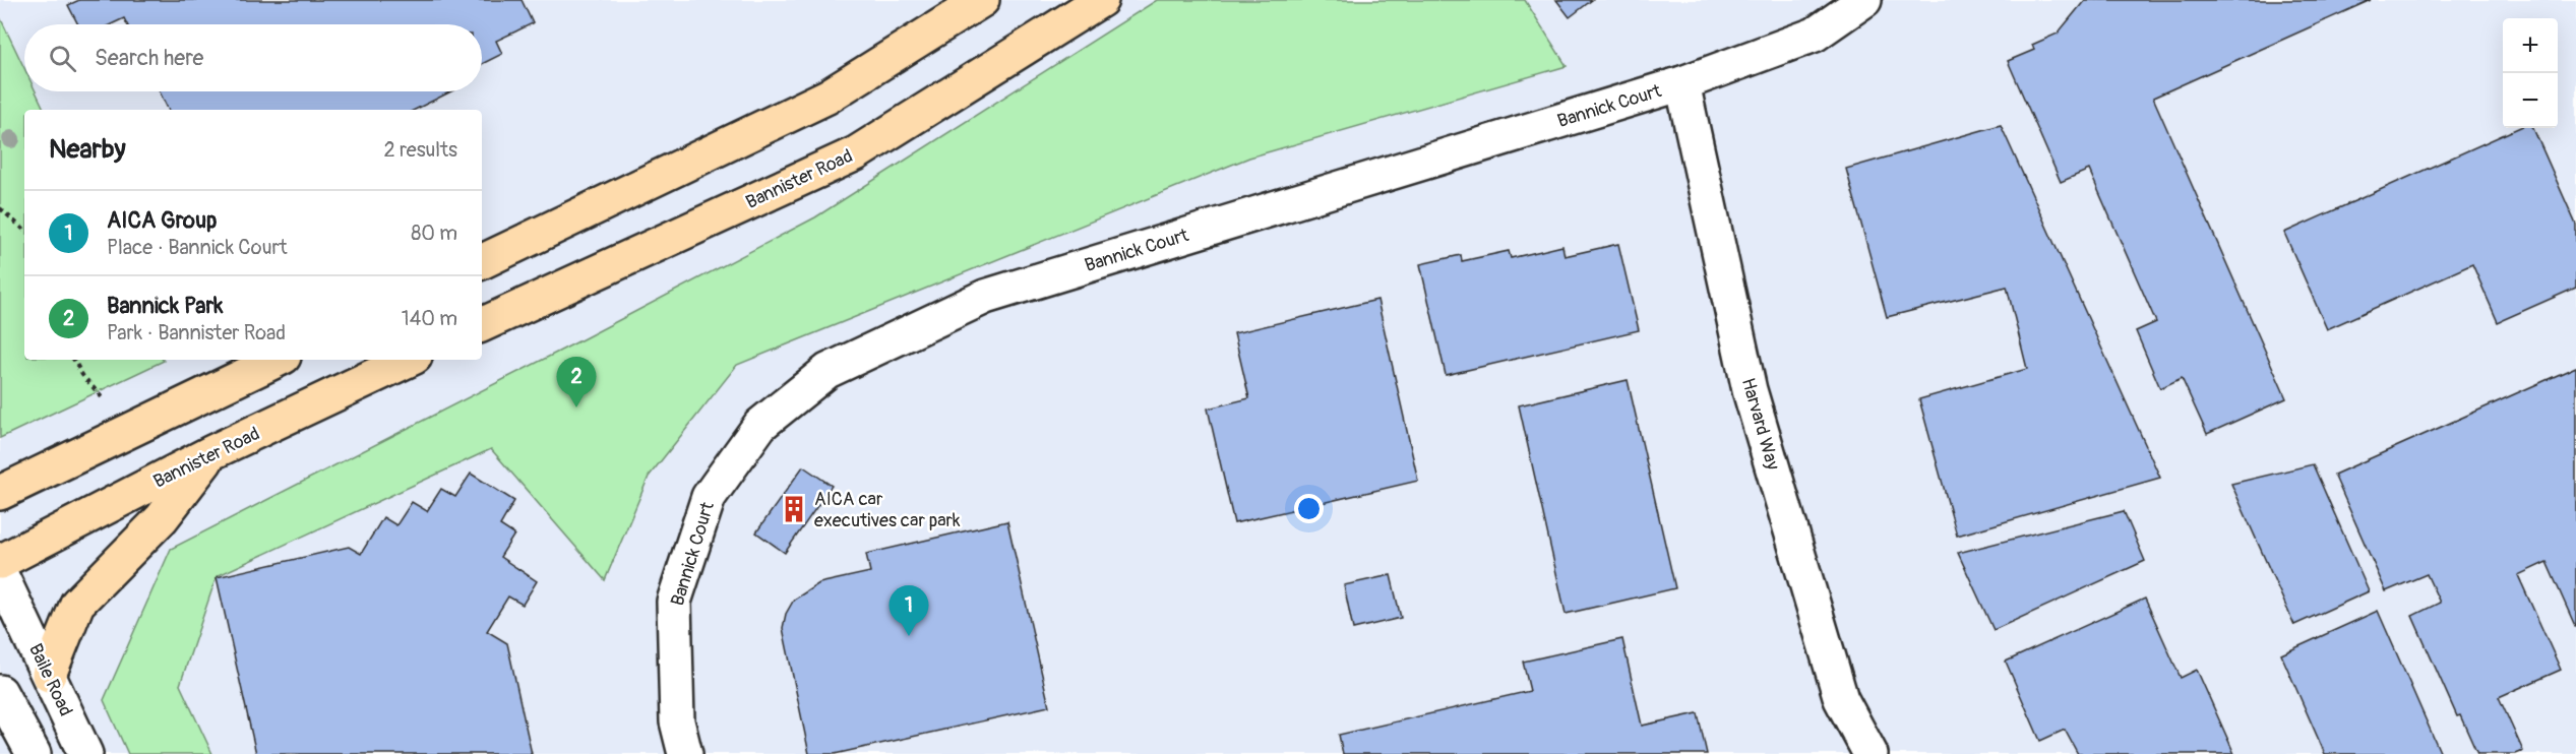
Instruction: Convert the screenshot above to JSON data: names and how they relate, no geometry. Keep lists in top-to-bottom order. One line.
{"streets":{"main road":["Bannister Road"],"street":["Bannick Court","Harvard Way","Baile Road"]},"crossings":[["Bannick Court","Harvard Way"]],"places":{"building":["AICA car executives car park"]},"page":{"map_buttons":["+","−"],"search":"Search here","heading":["Nearby","2 results"],"list":[{"mark":"1","name":"AICA Group","note":"Place · Bannick Court","value":"80 m"},{"mark":"2","name":"Bannick Park","note":"Park · Bannister Road","value":"140 m"}],"pins":["2","1"]}}
